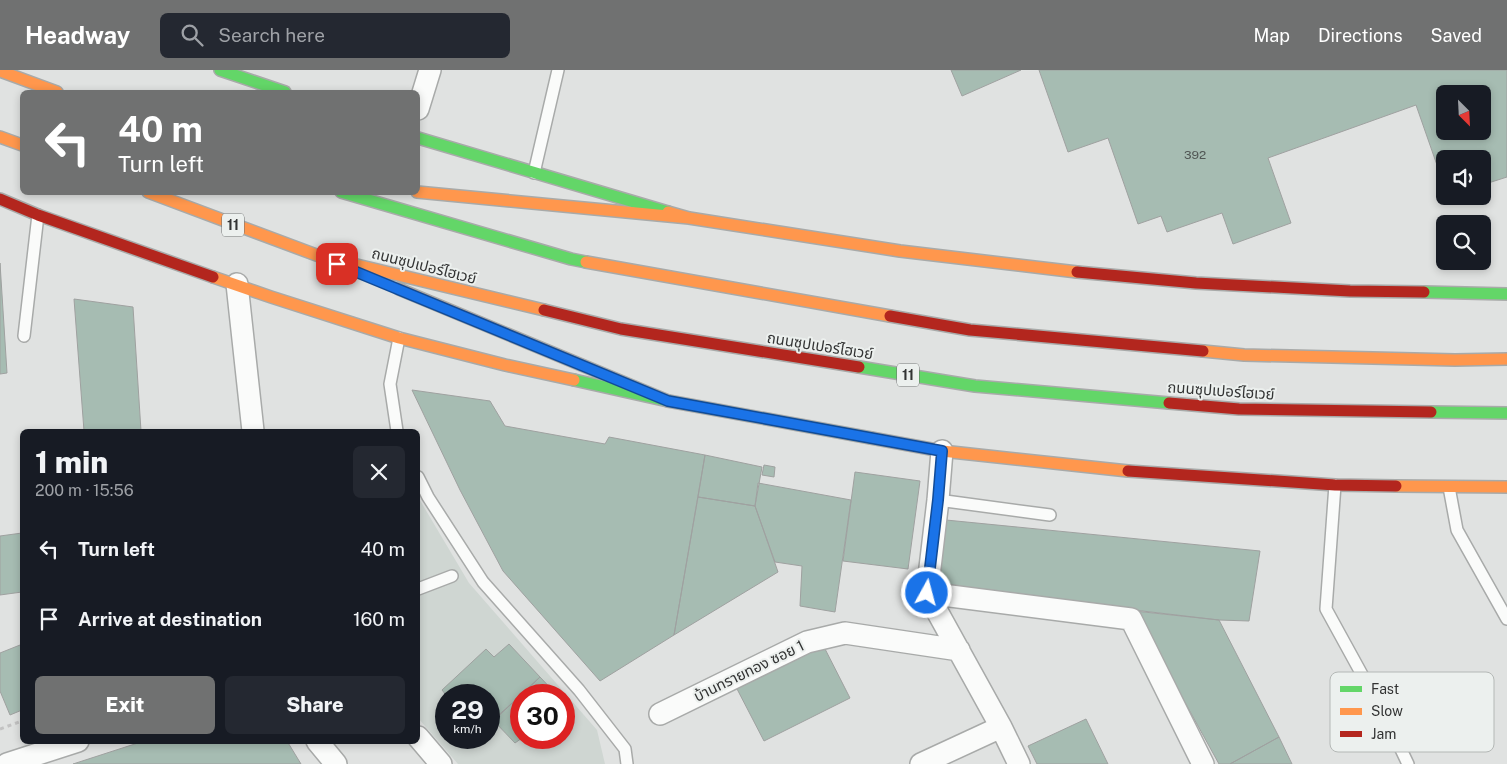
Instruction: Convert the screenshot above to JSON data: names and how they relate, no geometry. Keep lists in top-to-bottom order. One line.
{"streets":{"main road":["11","ถนนซุปเปอร์ไฮเวย์"],"street":["บ้านทรายทอง ซอย 1"]},"house_numbers":["392"],"legend":["Fast","Slow","Jam"],"north":"bottom right","page":{"header":"Headway","search":"Search here","nav":["Map","Directions","Saved"],"turn":["40 m","Turn left"],"heading":["1 min","200 m · 15:56"],"list":[{"name":"Turn left","value":"40 m"},{"name":"Arrive at destination","value":"160 m"}],"buttons":["Exit","Share"],"speed":"29 km/h","limit":"30"}}
